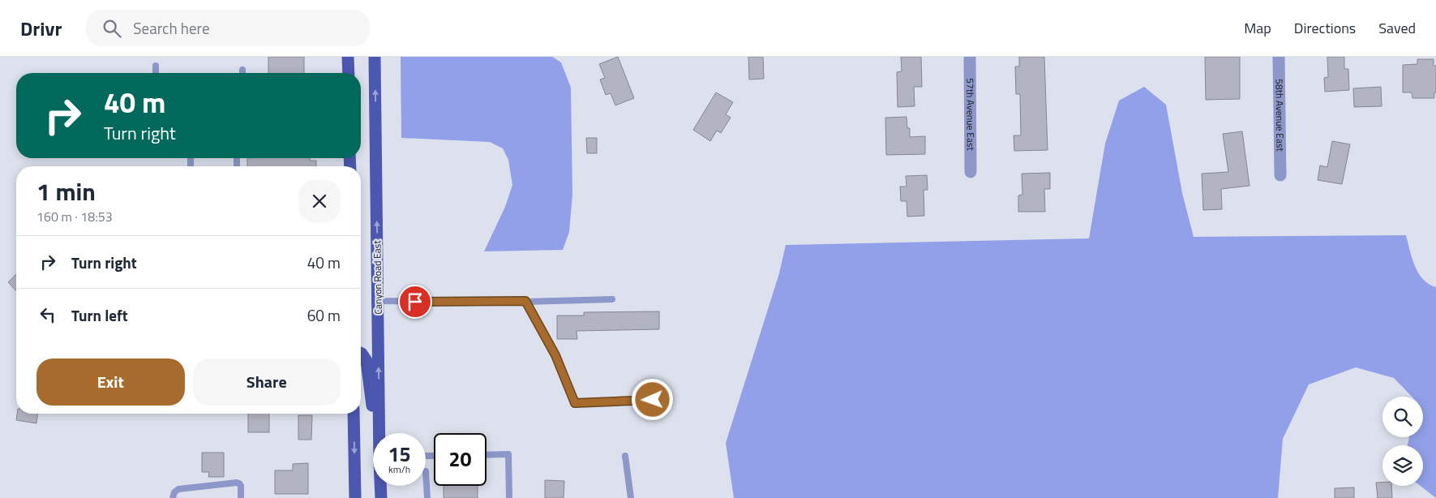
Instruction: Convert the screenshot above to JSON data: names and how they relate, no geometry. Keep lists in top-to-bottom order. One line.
{"streets":{"main road":["Canyon Road East"],"street":["57th Avenue East","58th Avenue East"]},"page":{"header":"Drivr","search":"Search here","nav":["Map","Directions","Saved"],"turn":["40 m","Turn right"],"heading":["1 min","160 m · 18:53"],"list":[{"name":"Turn right","value":"40 m"},{"name":"Turn left","value":"60 m"}],"buttons":["Exit","Share"],"speed":"15 km/h","limit":"20"}}
